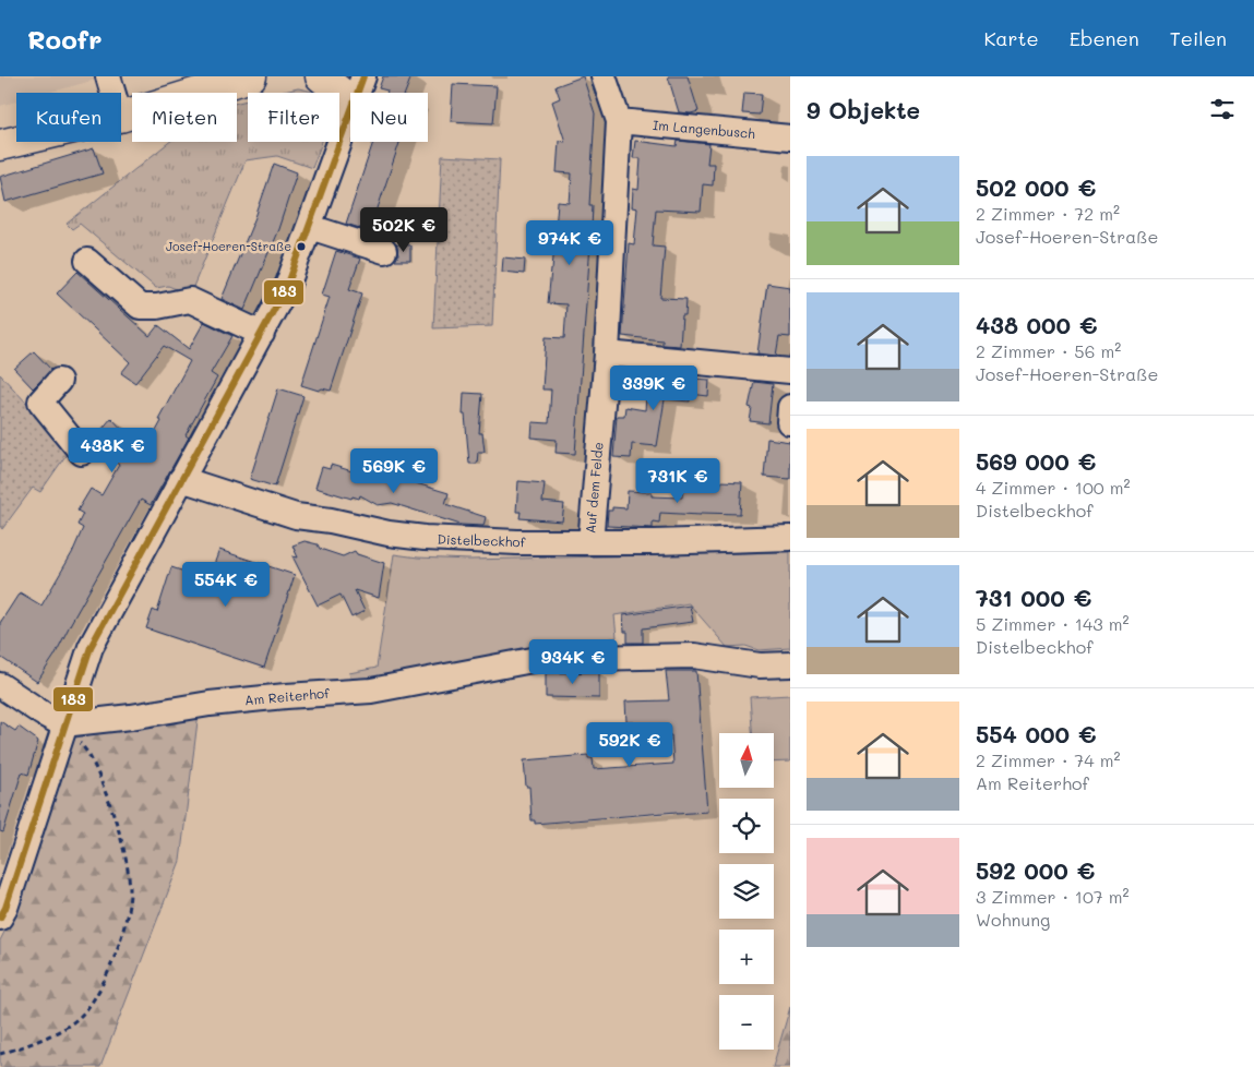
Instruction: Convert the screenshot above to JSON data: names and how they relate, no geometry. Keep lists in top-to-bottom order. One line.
{"streets":{"street":["Im Langenbusch","Auf dem Felde","Distelbeckhof","Am Reiterhof"]},"crossings":[["Im Langenbusch","Auf dem Felde"],["Auf dem Felde","Distelbeckhof"]],"places":["Josef-Hoeren-Straße"],"lines":["transit line 183"],"north":"top","page":{"header":"Roofr","nav":["Karte","Ebenen","Teilen"],"heading":"9 Objekte","chip":["Kaufen","Mieten","Filter","Neu"],"list":[{"name":"502 000 €","note":"2 Zimmer · 72 m² · Josef-Hoeren-Straße"},{"name":"438 000 €","note":"2 Zimmer · 56 m² · Josef-Hoeren-Straße"},{"name":"569 000 €","note":"4 Zimmer · 100 m² · Distelbeckhof"},{"name":"731 000 €","note":"5 Zimmer · 143 m² · Distelbeckhof"},{"name":"554 000 €","note":"2 Zimmer · 74 m² · Am Reiterhof"},{"name":"592 000 €","note":"3 Zimmer · 107 m² · Wohnung"}],"price":["502K €","974K €","339K €","438K €","569K €","731K €","554K €","934K €","592K €"],"map_buttons":["+","−"]}}
